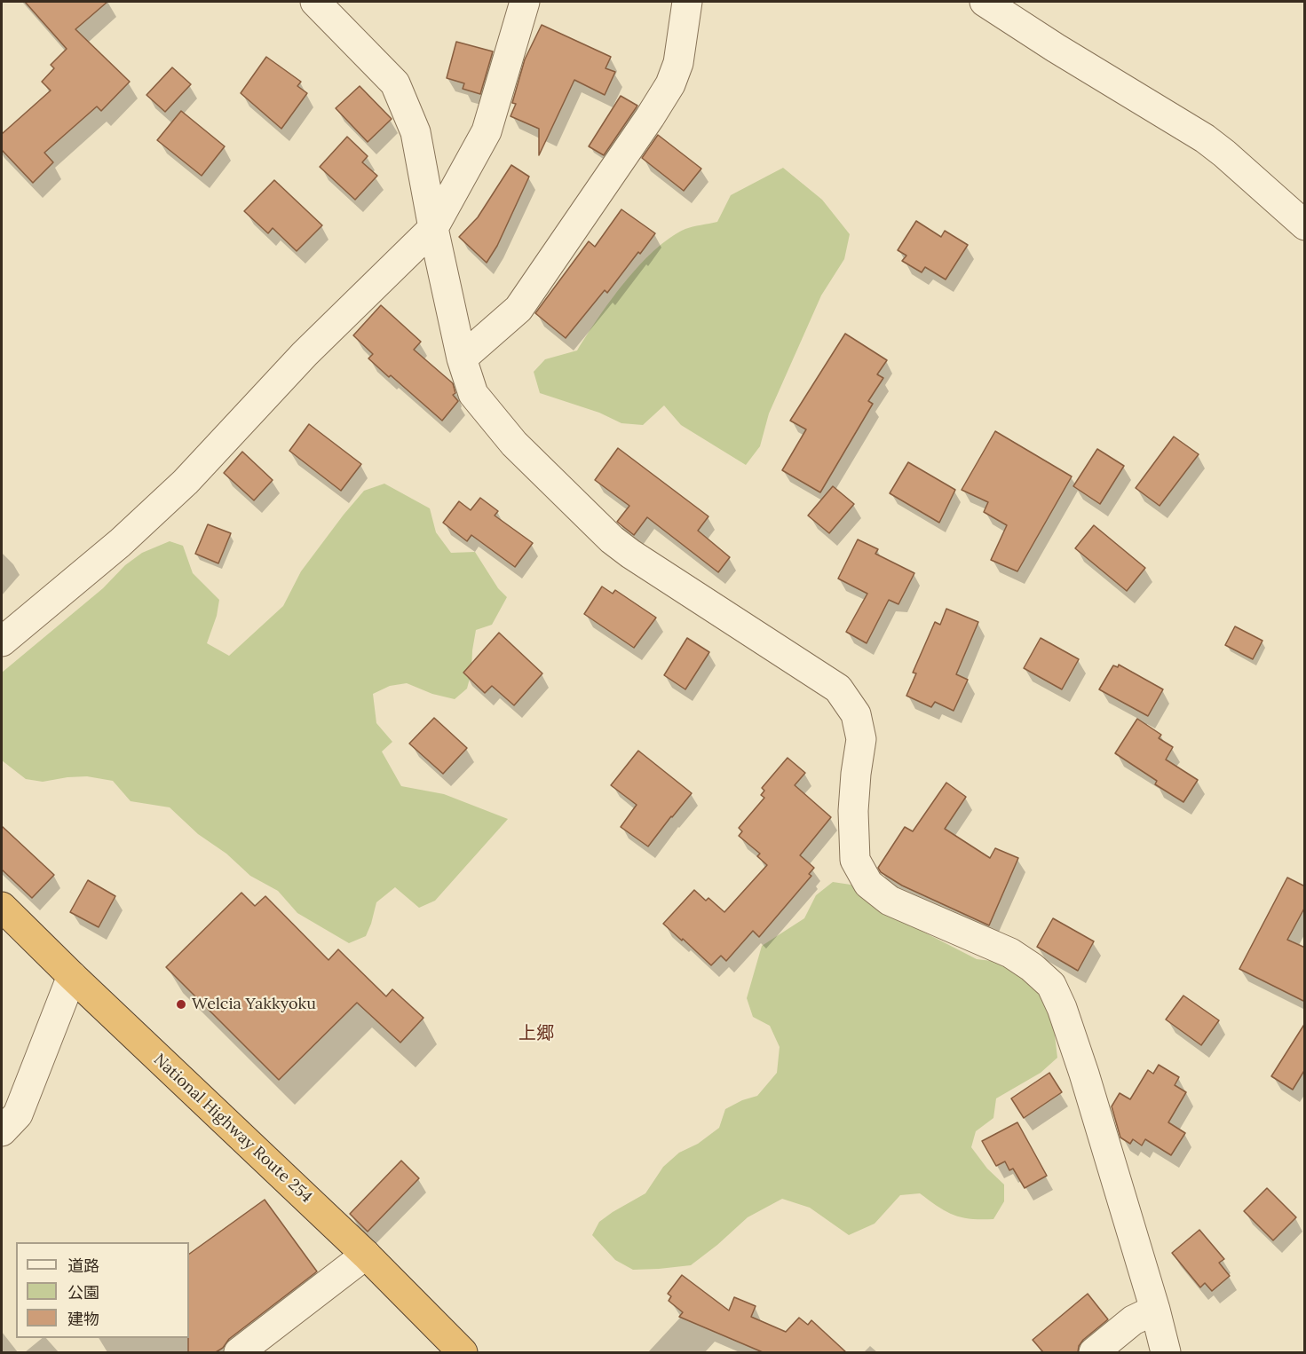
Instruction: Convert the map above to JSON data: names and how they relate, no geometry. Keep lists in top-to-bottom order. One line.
{"streets":{"highway":["National Highway Route 254"]},"districts":["上郷"],"places":["Welcia Yakkyoku"],"legend":["道路","公園","建物"]}
